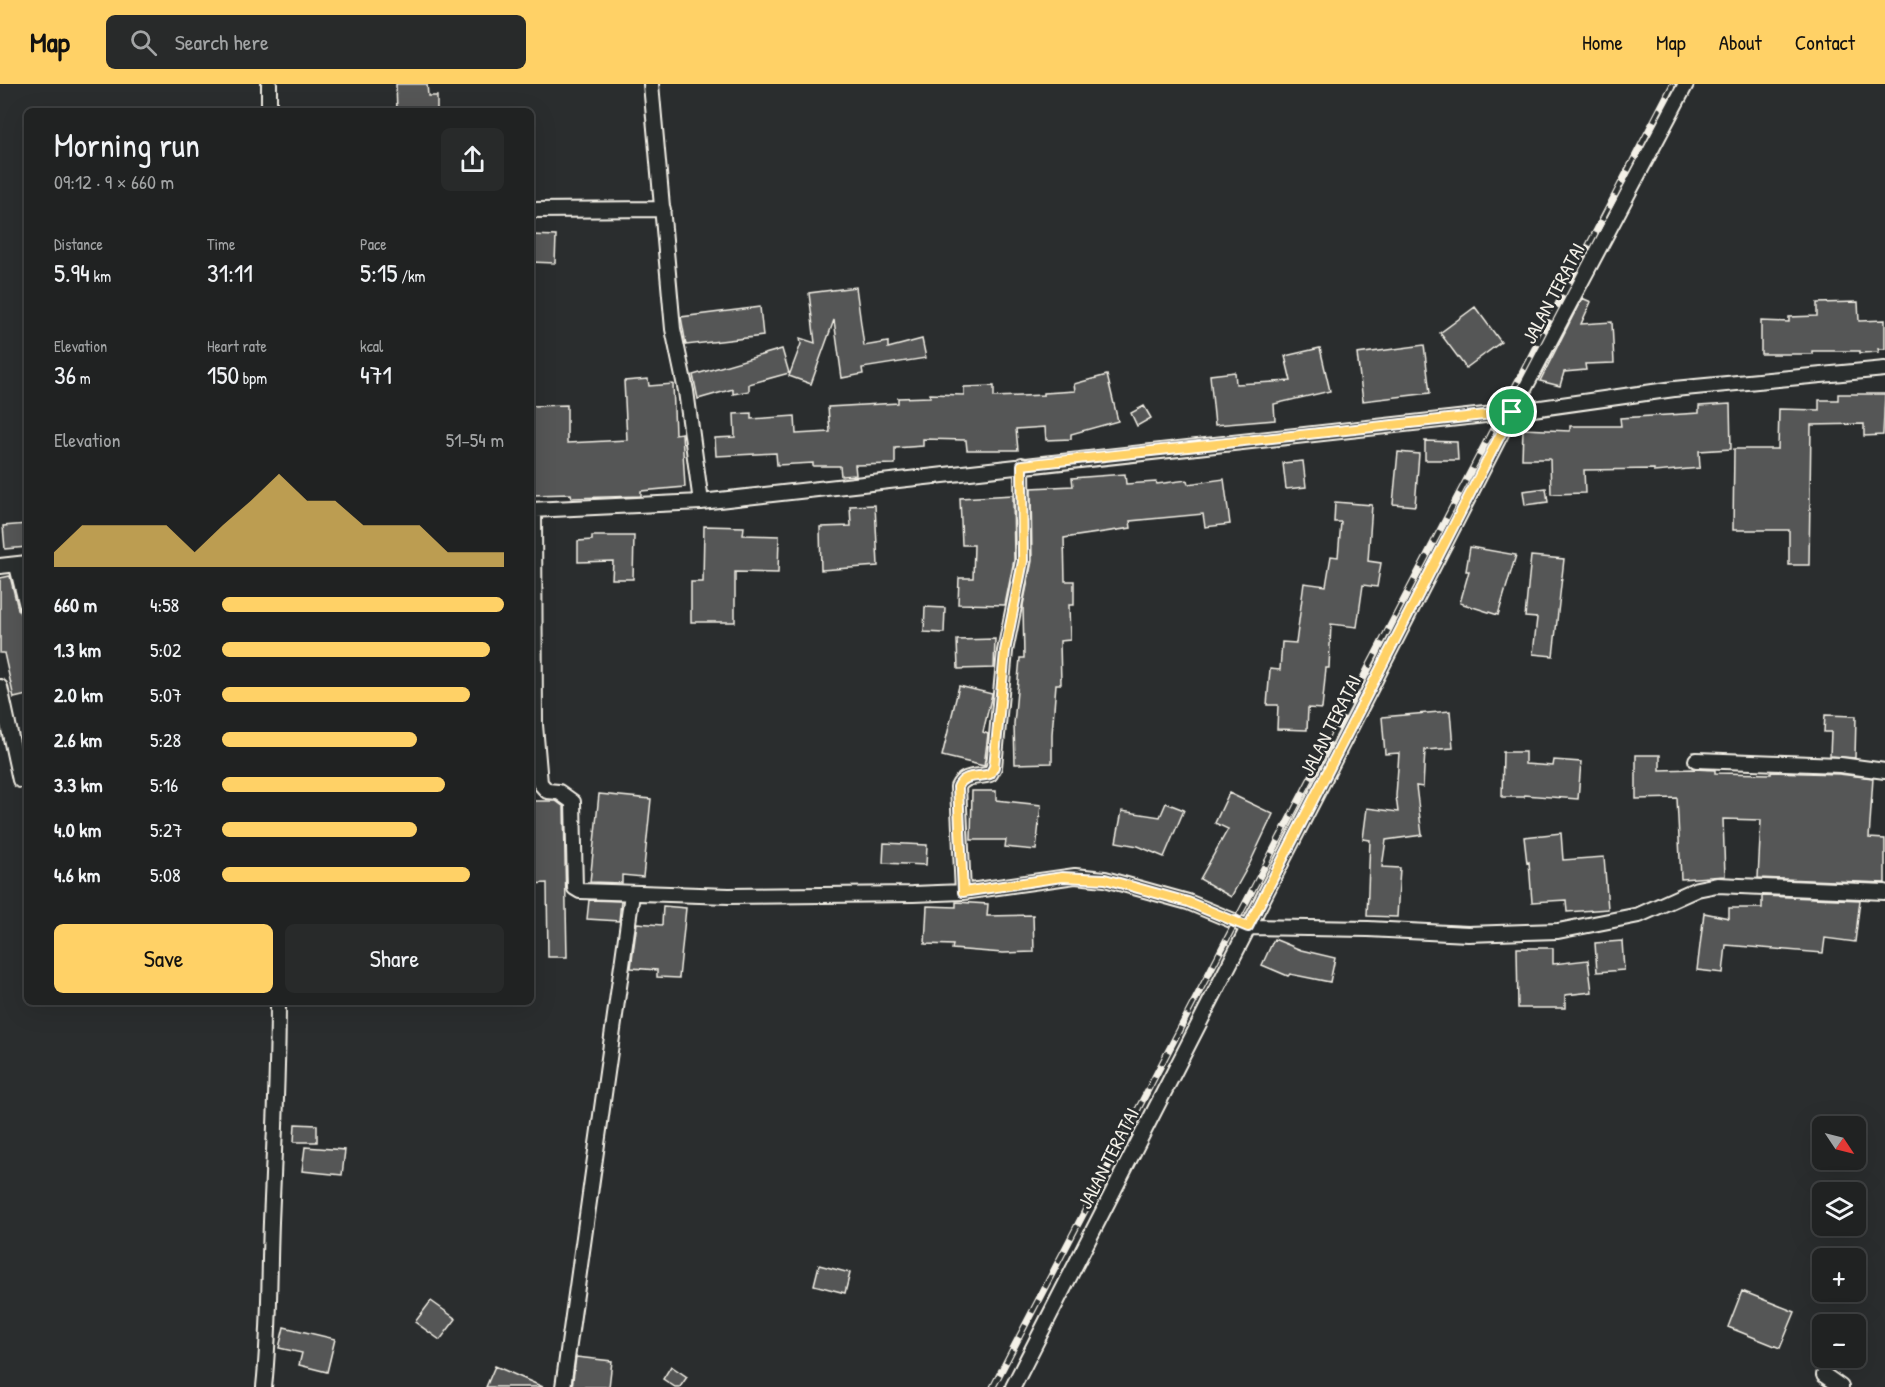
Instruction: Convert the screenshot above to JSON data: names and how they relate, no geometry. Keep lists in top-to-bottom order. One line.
{"streets":{"street":["JALAN TERATAI"]},"north":"bottom right","page":{"header":"Map","search":"Search here","nav":["Home","Map","About","Contact"],"heading":["Morning run","09:12 · 9 × 660 m"],"stats":[["Distance","5.94 km"],["Time","31:11"],["Pace","5:15 /km"],["Elevation","36 m"],["Heart rate","150 bpm"],["kcal","471"]],"chart":["Elevation","51–54 m"],"list":[{"name":"660 m","note":"4:58"},{"name":"1.3 km","note":"5:02"},{"name":"2.0 km","note":"5:07"},{"name":"2.6 km","note":"5:28"},{"name":"3.3 km","note":"5:16"},{"name":"4.0 km","note":"5:27"},{"name":"4.6 km","note":"5:08"}],"buttons":["Save","Share"],"map_buttons":["+","−"]}}
